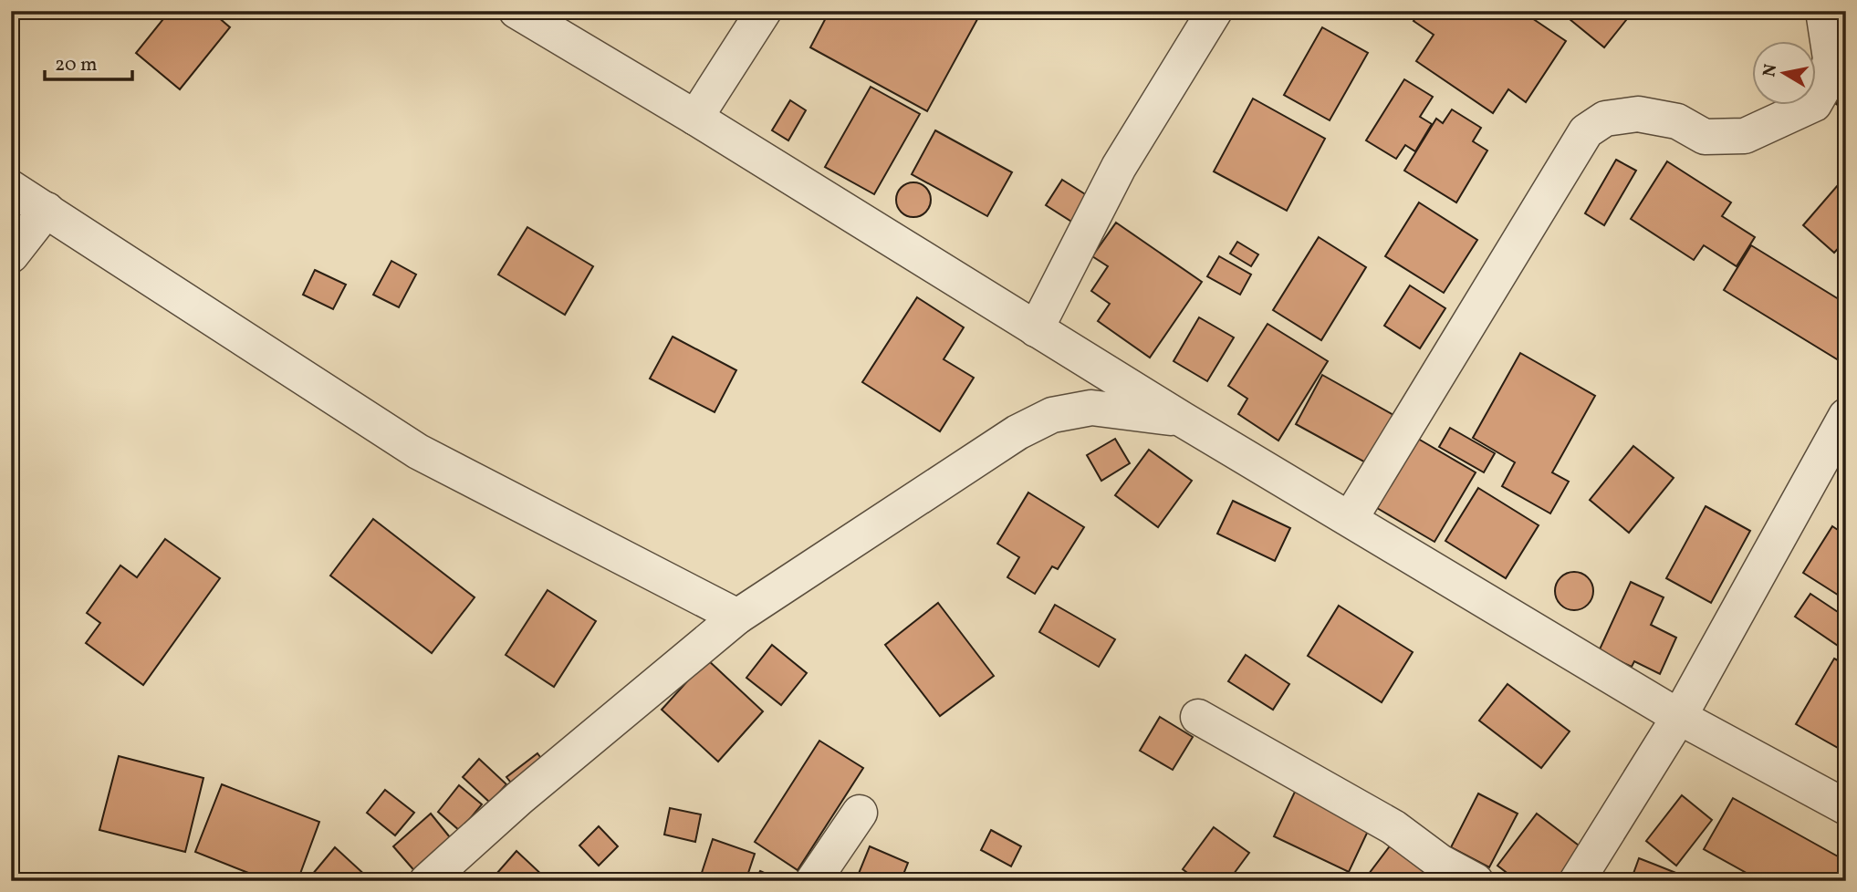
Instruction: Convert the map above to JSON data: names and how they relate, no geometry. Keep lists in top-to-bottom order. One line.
{"scale_bar":"20 m","north":"left"}
